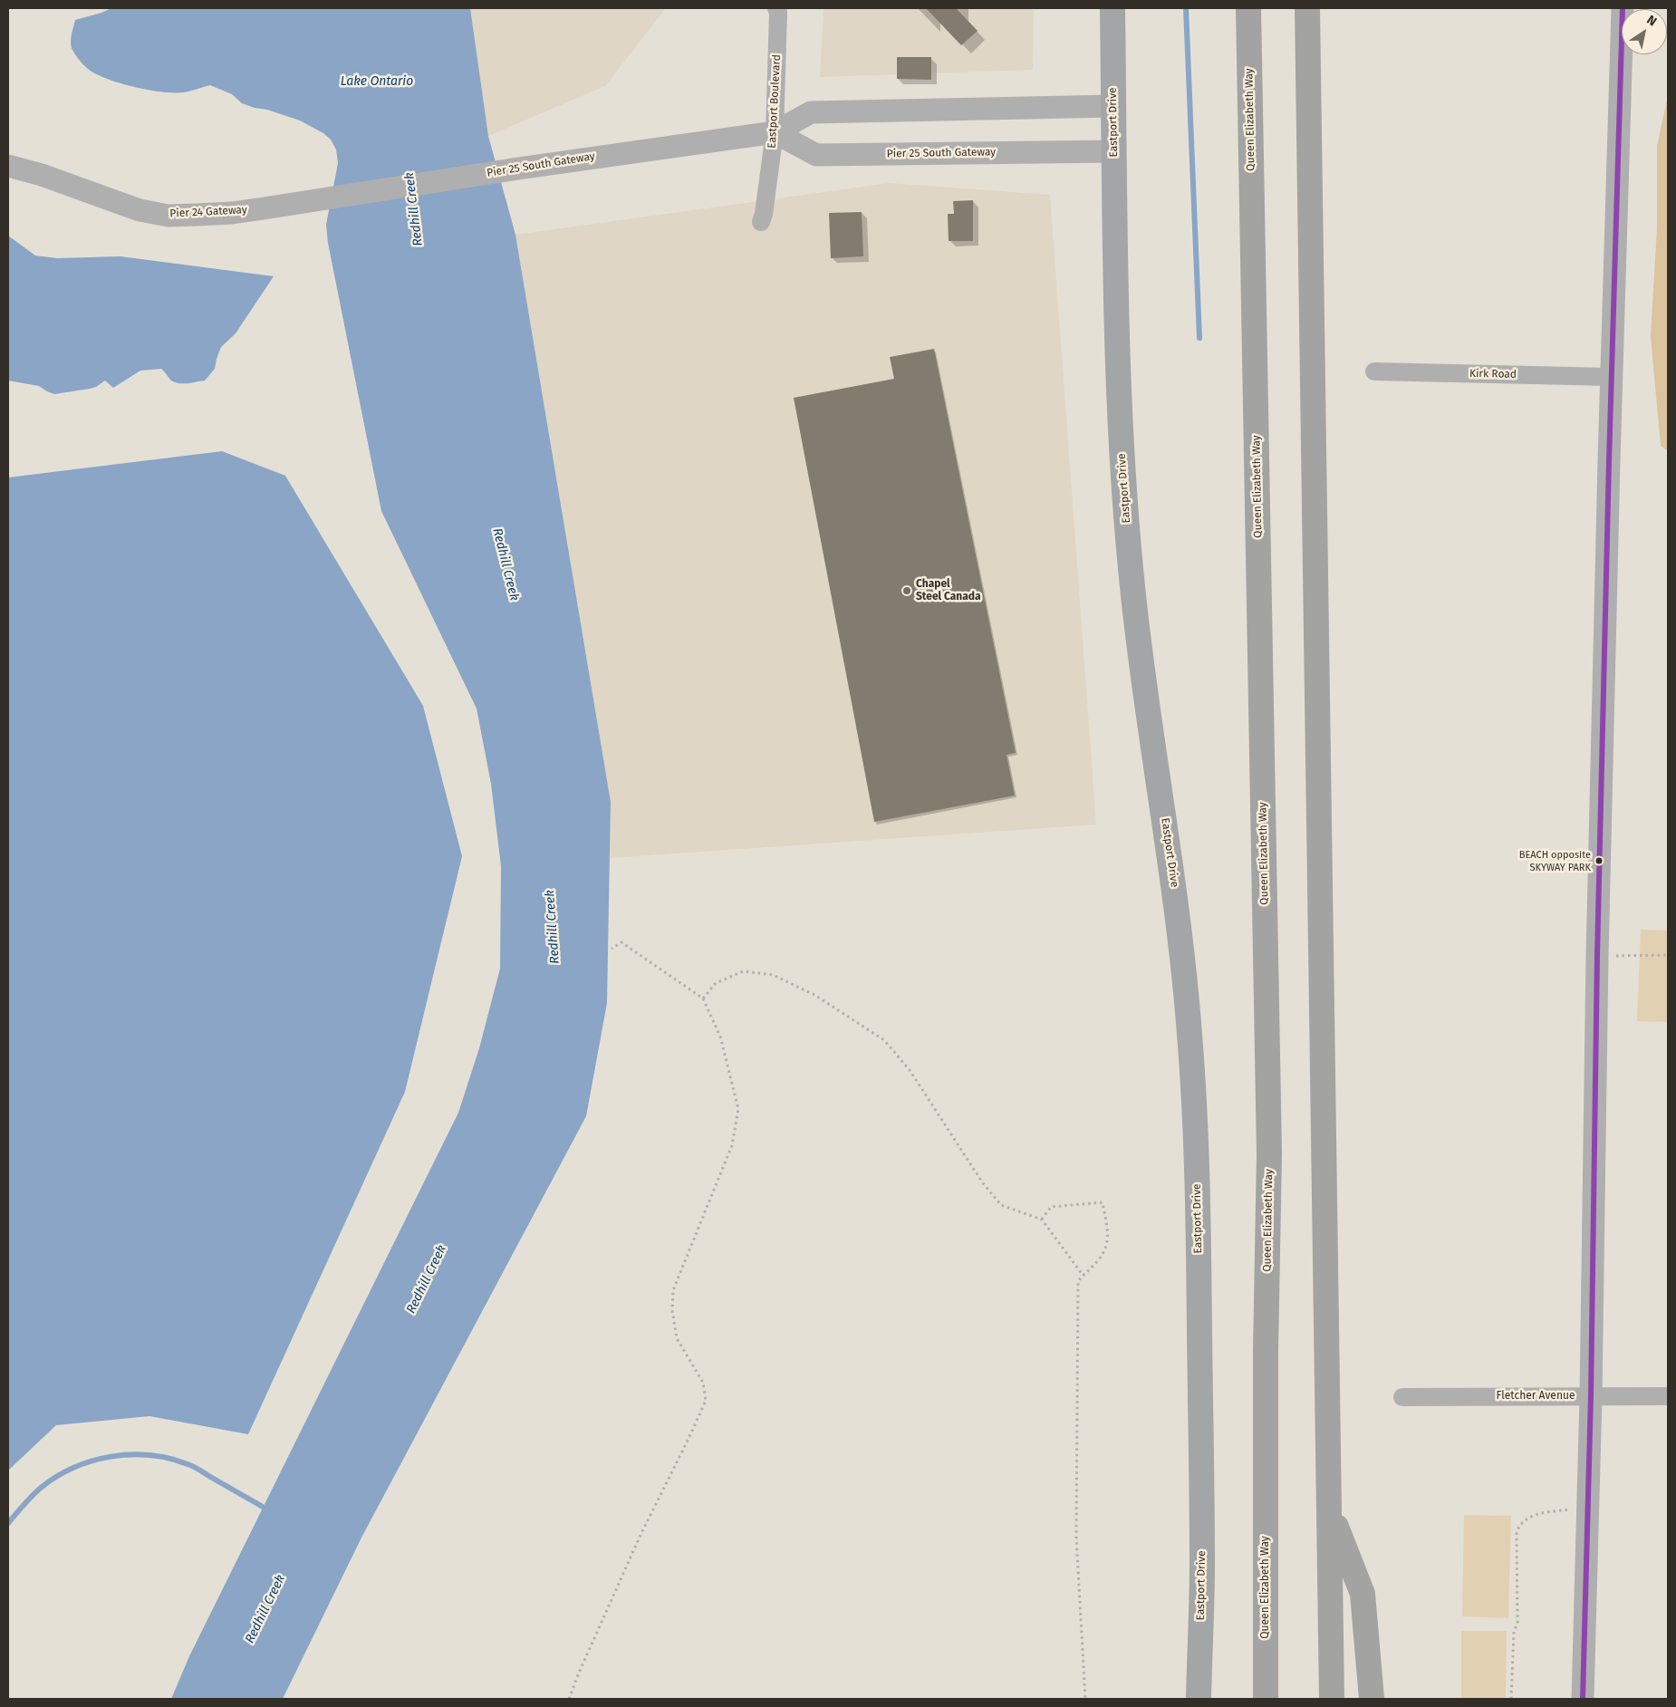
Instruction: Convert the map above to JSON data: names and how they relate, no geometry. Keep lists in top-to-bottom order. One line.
{"streets":{"highway":["Queen Elizabeth Way"],"main road":["Eastport Drive"],"street":["Eastport Boulevard","Pier 25 South Gateway","Pier 24 Gateway","Kirk Road","Fletcher Avenue"]},"crossings":[["Eastport Boulevard","Pier 25 South Gateway"],["Eastport Drive","Pier 25 South Gateway"],["Pier 25 South Gateway","Pier 24 Gateway"]],"water":["Lake Ontario","Redhill Creek"],"places":["Chapel Steel Canada","BEACH opposite SKYWAY PARK"],"north":"top right"}
